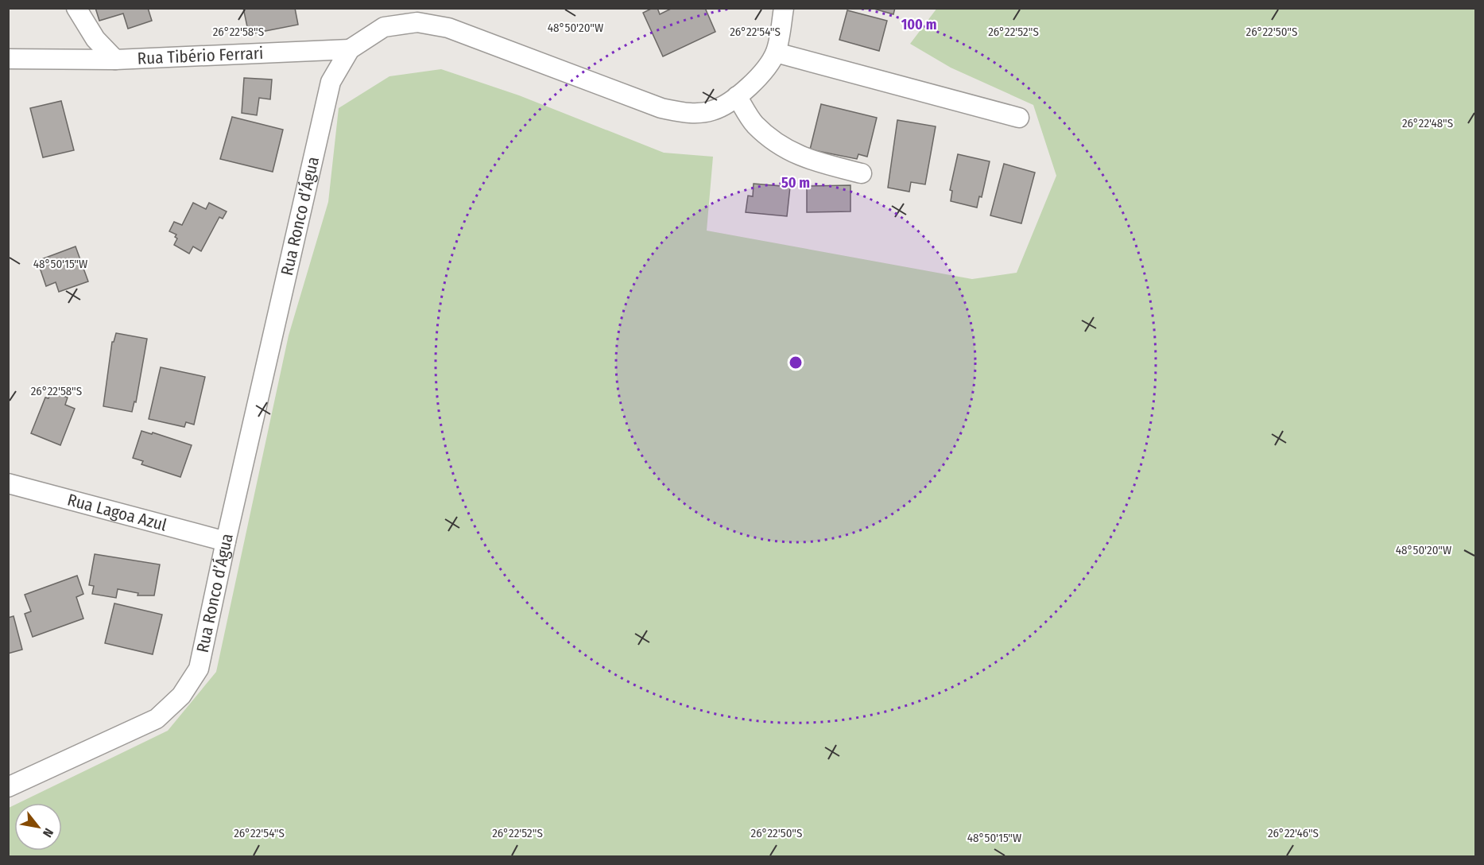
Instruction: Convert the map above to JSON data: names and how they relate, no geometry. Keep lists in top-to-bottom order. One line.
{"streets":{"street":["Rua Tibério Ferrari","Rua Ronco d’Água","Rua Lagoa Azul"]},"crossings":[["Rua Tibério Ferrari","Rua Ronco d’Água"],["Rua Ronco d’Água","Rua Lagoa Azul"]],"north":"bottom right","coordinates":["48°50'20\"W","26°22'58\"S","26°22'54\"S","26°22'52\"S","26°22'50\"S","26°22'48\"S","48°50'15\"W","26°22'46\"S"],"rings":["100 m","50 m"]}
